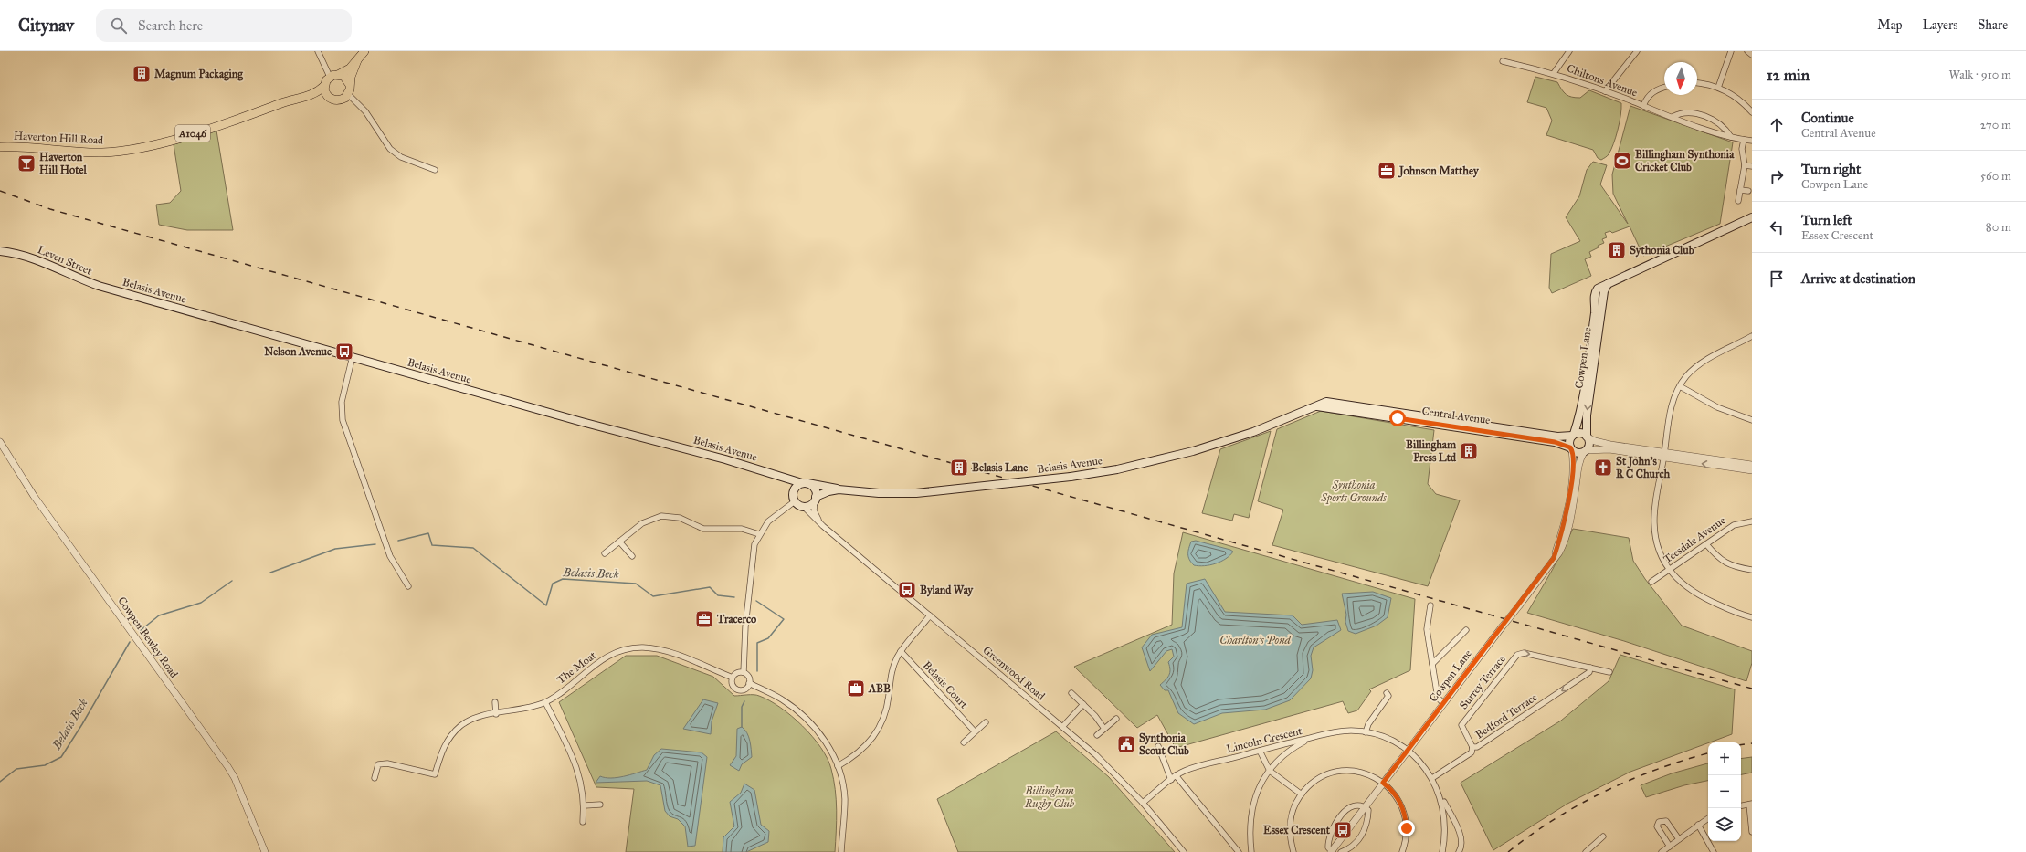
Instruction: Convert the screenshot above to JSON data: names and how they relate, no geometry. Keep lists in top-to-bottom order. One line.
{"streets":{"main road":["A1046","Haverton Hill Road","Leven Street","Belasis Avenue","Cowpen Lane","Central Avenue"],"street":["Chiltons Avenue","Teesdale Avenue","Cowpen Bewley Road","The Moat","Greenwood Road","Surrey Terrace","Belasis Court","Bedford Terrace","Lincoln Crescent"]},"crossings":[["Leven Street","Belasis Avenue"],["Belasis Avenue","Central Avenue"],["Belasis Avenue","Greenwood Road"],["Cowpen Lane","Central Avenue"],["Cowpen Lane","Lincoln Crescent"],["Greenwood Road","Lincoln Crescent"],["Surrey Terrace","Bedford Terrace"],["Bedford Terrace","Lincoln Crescent"]],"one_way":["Bedford Terrace"],"water":["Belasis Beck"],"parks":["Synthonia Sports Grounds","Charlton's Pond","Billingham Rugby Club"],"places":{"building":["Magnum Packaging","Sythonia Club","Billingham Press Ltd","Belasis Lane"],"sports":["Billingham Synthonia Cricket Club"],"bar":["Haverton Hill Hotel"],"office":["Johnson Matthey","Tracerco","ABB"],"bus stop":["Nelson Avenue","Byland Way","Essex Crescent"],"church":["St John's R C Church"],"public building":["Synthonia Scout Club"]},"north":"bottom","page":{"header":"Citynav","search":"Search here","nav":["Map","Layers","Share"],"heading":["12 min","Walk · 910 m"],"list":[["Continue","Central Avenue","270 m"],["Turn right","Cowpen Lane","560 m"],["Turn left","Essex Crescent","80 m"],"Arrive at destination"],"map_buttons":["+","−"]}}
